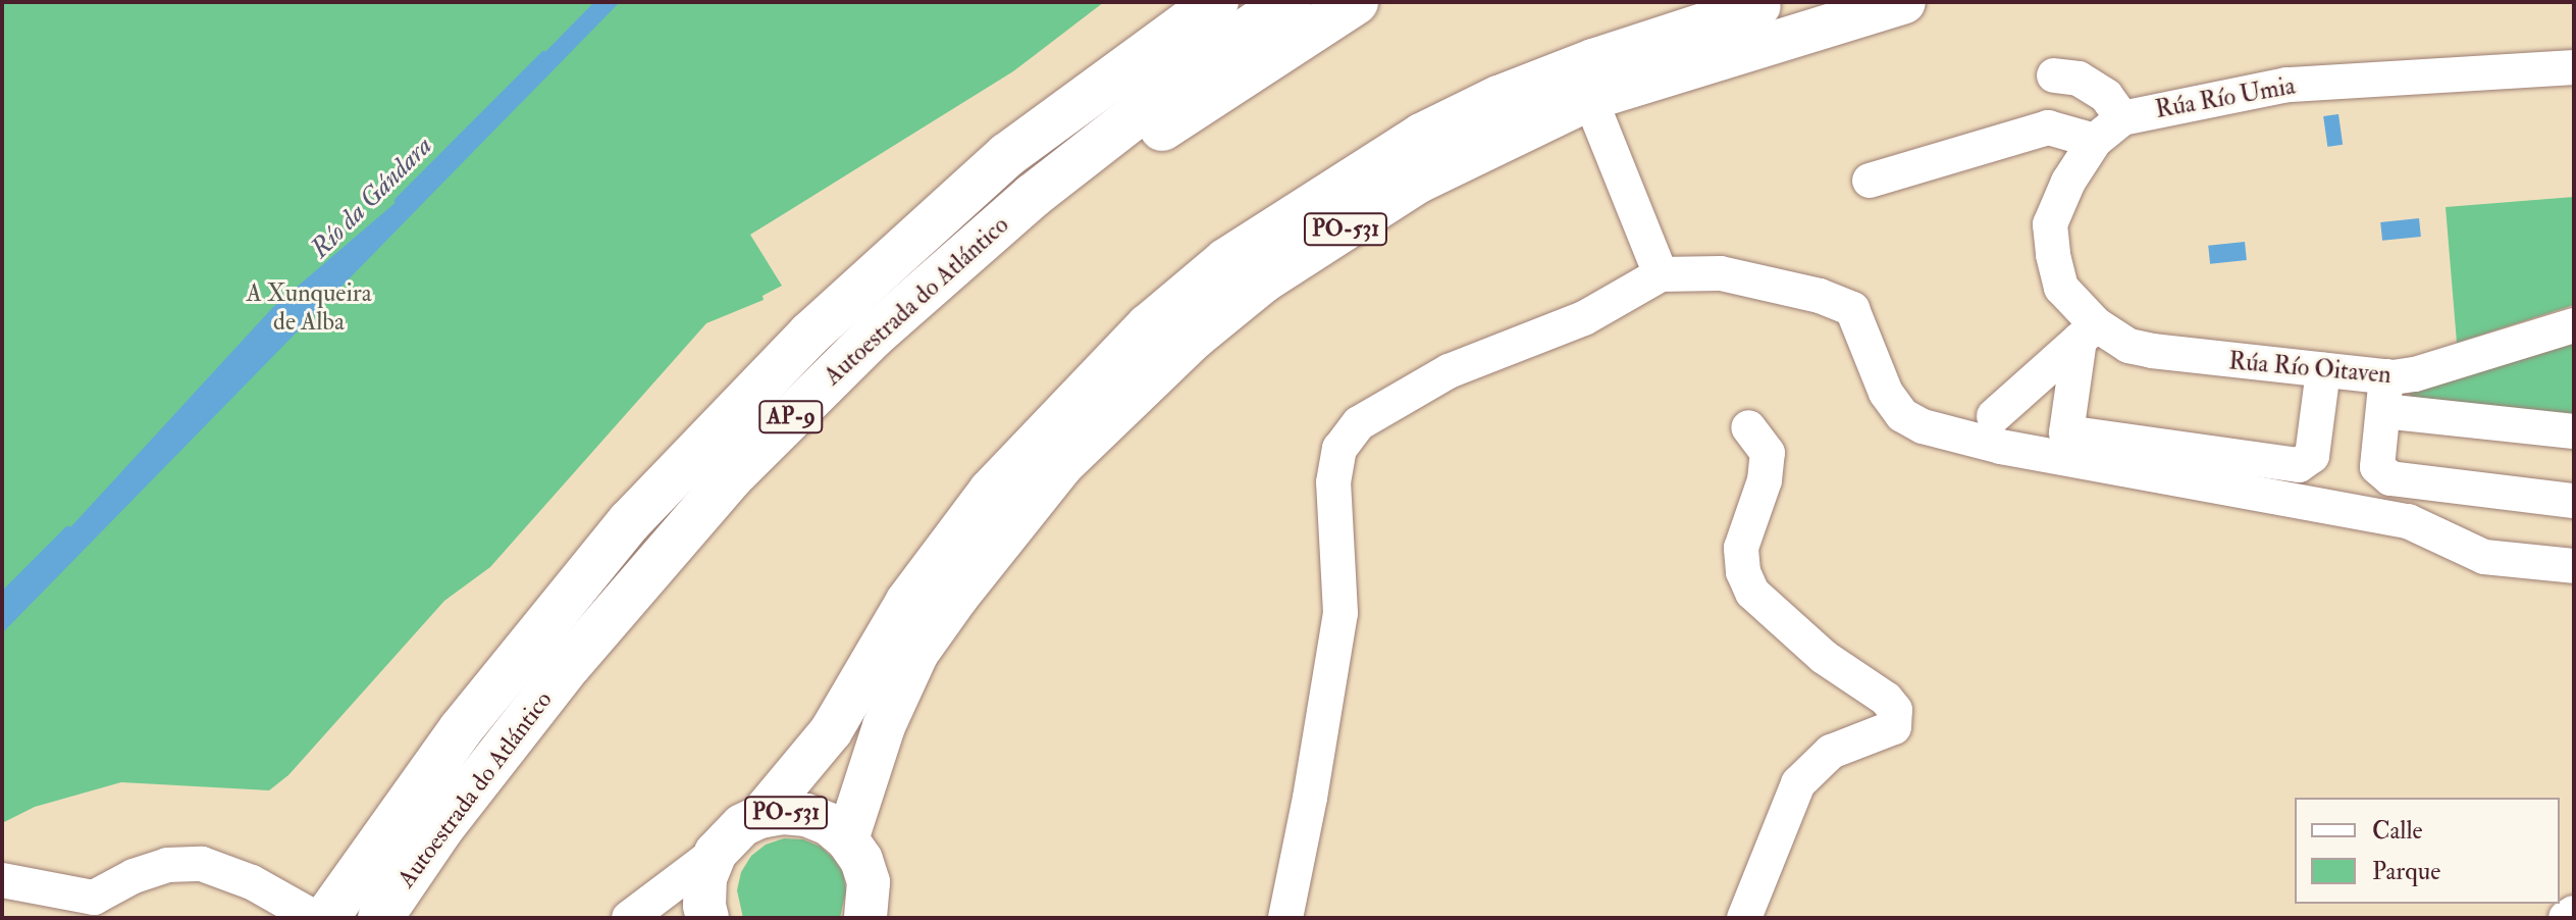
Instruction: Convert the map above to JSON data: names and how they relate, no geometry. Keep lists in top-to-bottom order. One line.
{"streets":{"highway":["Autoestrada do Atlántico","AP-9"],"main road":["PO-531"],"street":["Rúa Río Umia","Rúa Río Oitaven"]},"crossings":[["Rúa Río Umia","Rúa Río Oitaven"]],"water":["Río da Gándara"],"parks":["A Xunqueira de Alba"],"legend":["Calle","Parque"]}
